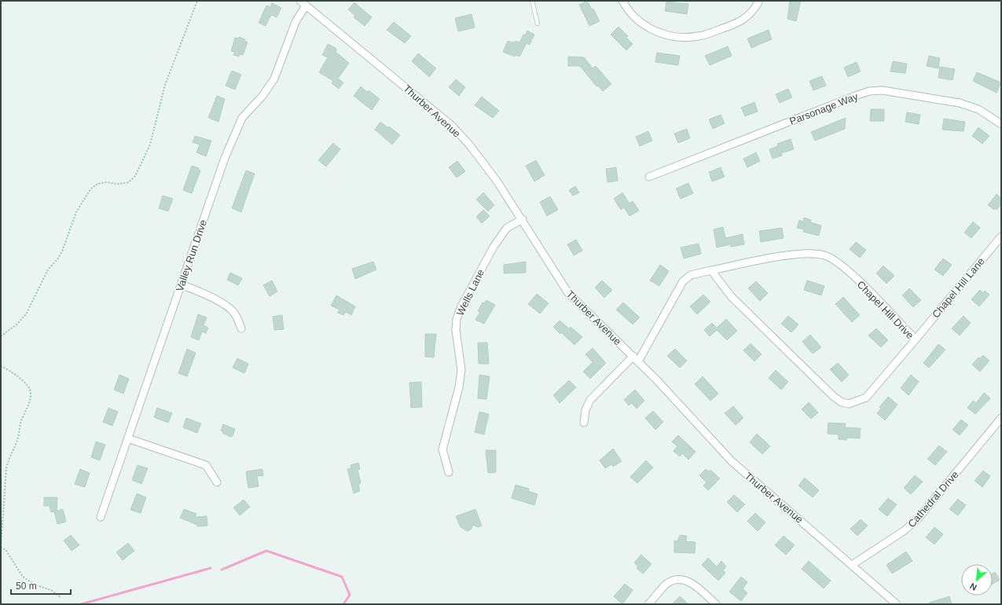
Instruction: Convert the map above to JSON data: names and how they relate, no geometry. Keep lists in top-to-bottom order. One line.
{"streets":{"street":["Parsonage Way","Thurber Avenue","Valley Run Drive","Chapel Hill Lane","Wells Lane","Chapel Hill Drive","Cathedral Drive"]},"crossings":[["Thurber Avenue","Valley Run Drive"],["Thurber Avenue","Wells Lane"],["Thurber Avenue","Chapel Hill Drive"],["Thurber Avenue","Cathedral Drive"],["Chapel Hill Lane","Chapel Hill Drive"]],"scale_bar":"50 m","north":"bottom left"}
